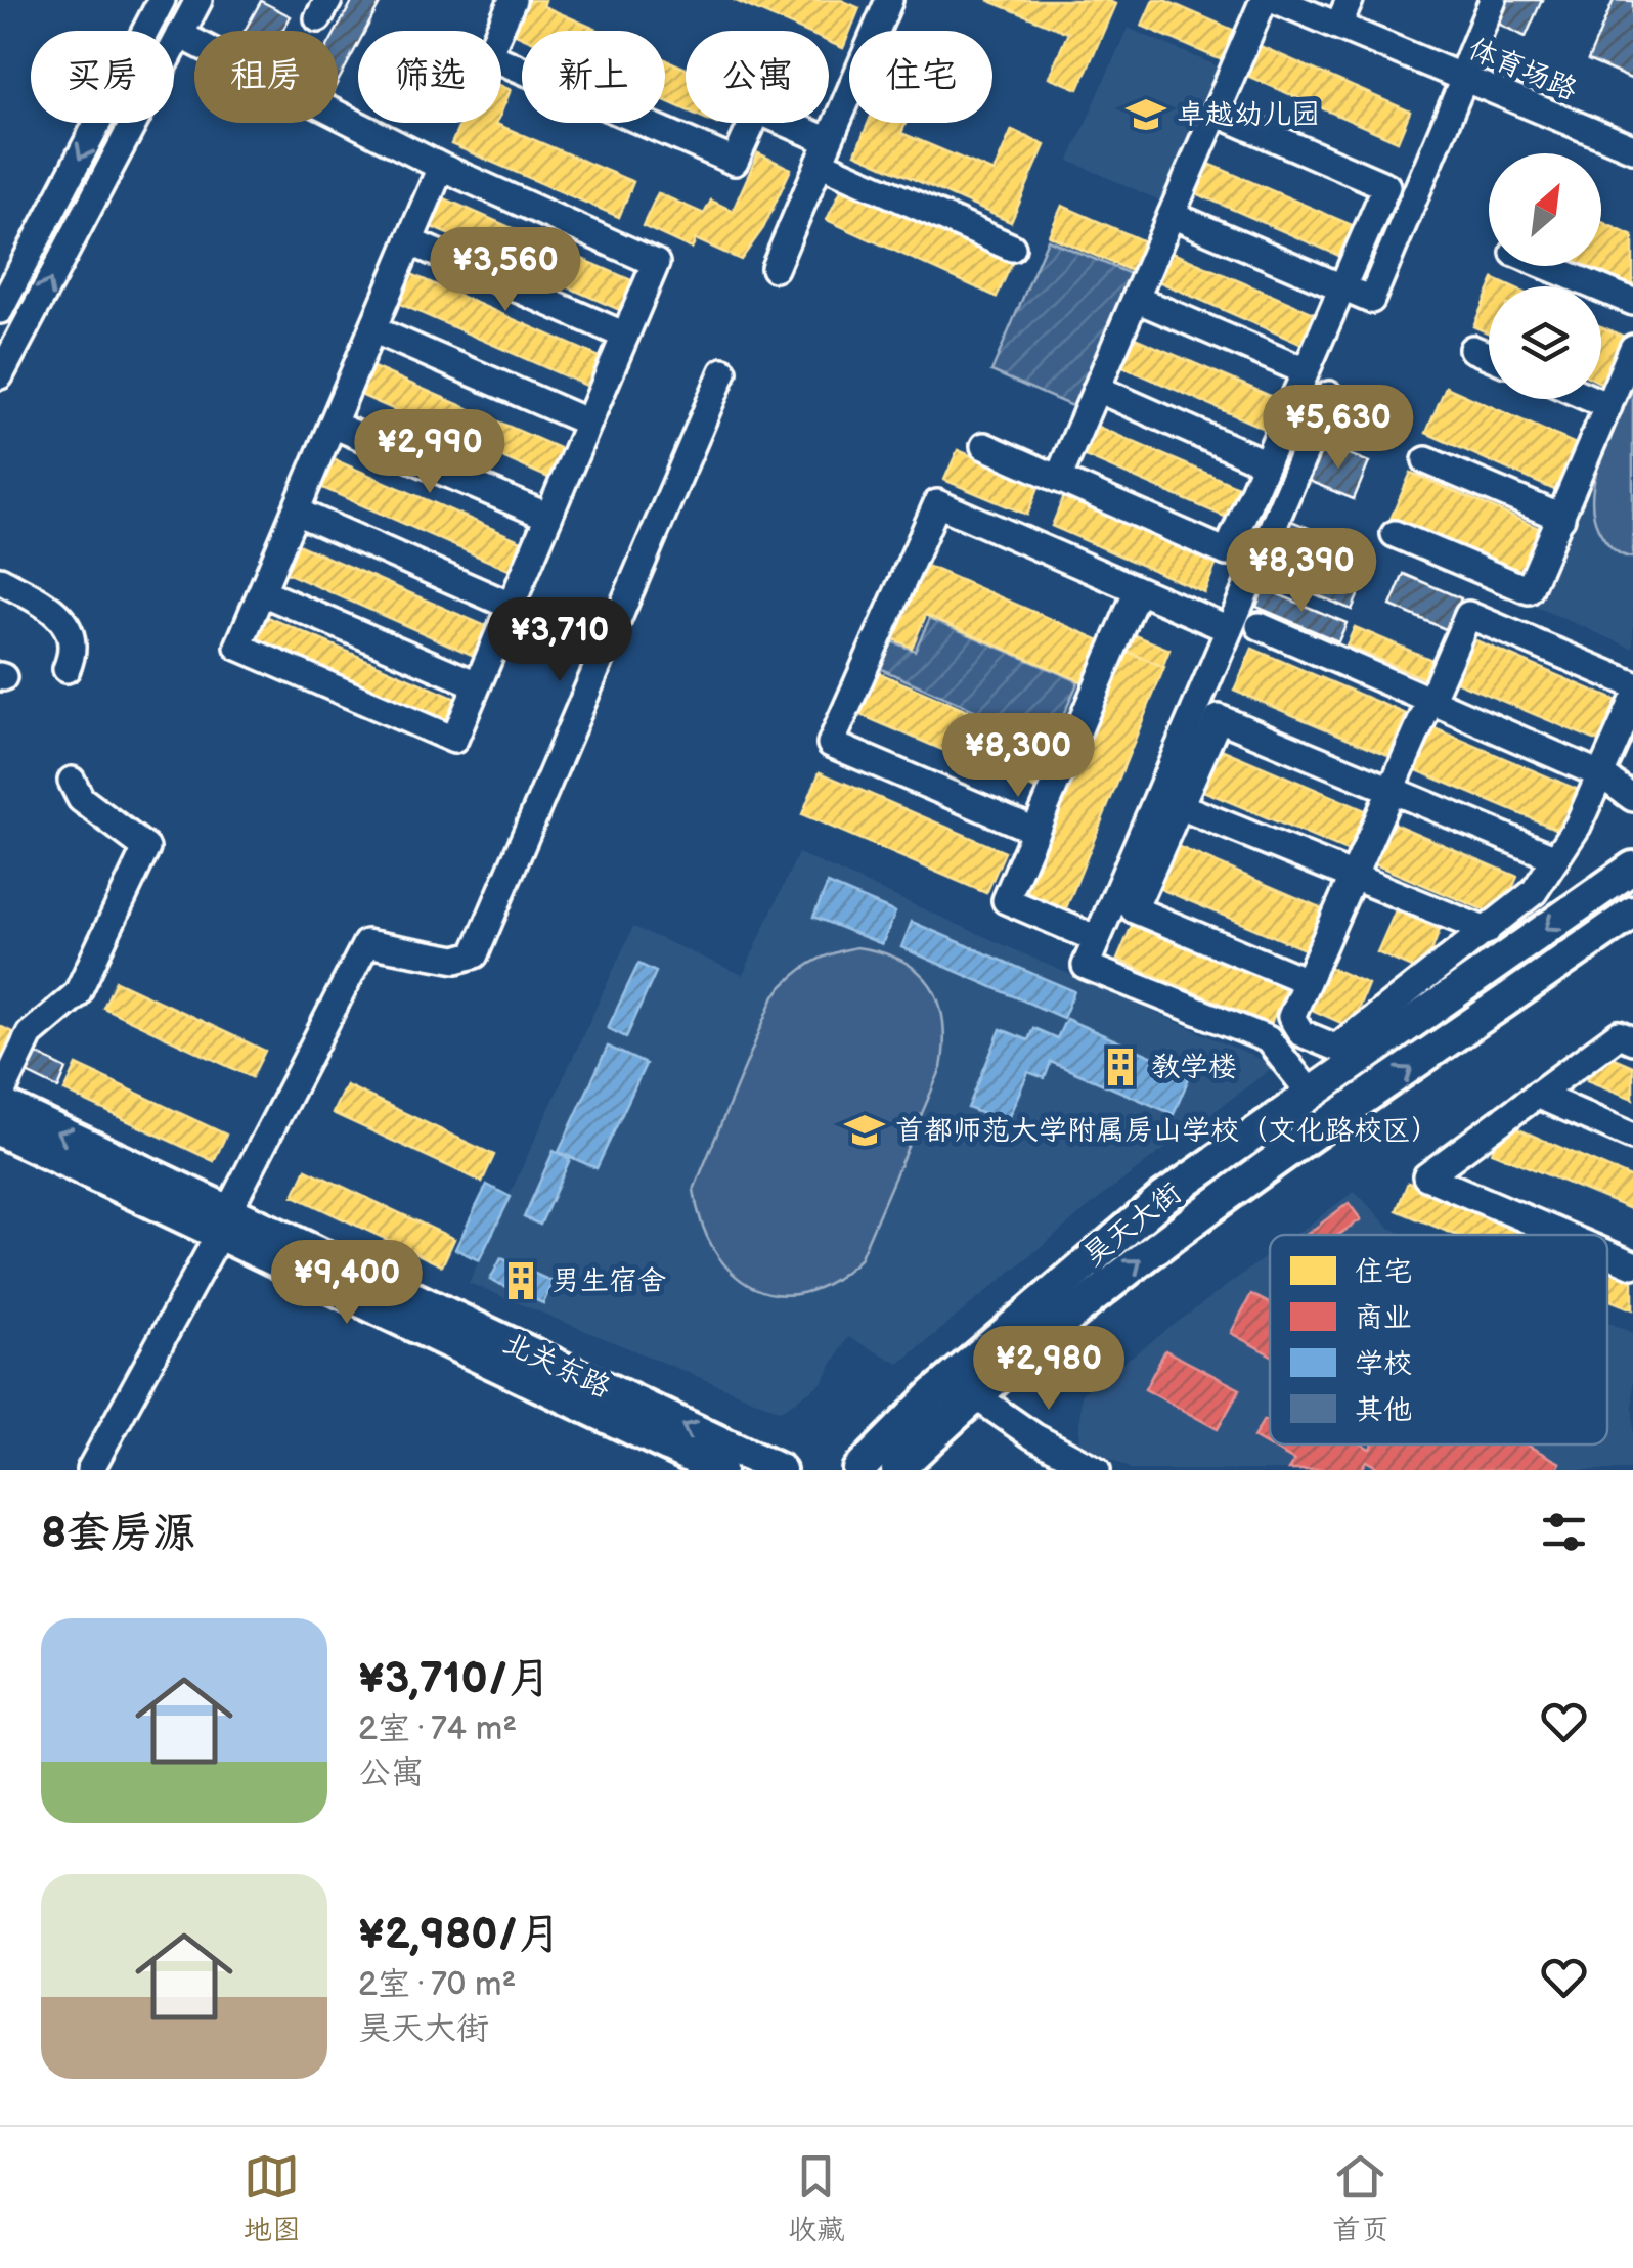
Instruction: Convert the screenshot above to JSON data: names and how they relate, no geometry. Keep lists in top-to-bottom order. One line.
{"streets":{"main road":["昊天大街","北关东路"],"street":["体育场路"]},"places":{"school or university":["卓越幼儿园","首都师范大学附属房山学校（文化路校区）"],"building":["教学楼","男生宿舍"]},"legend":["住宅","商业","学校","其他"],"north":"top right","page":{"chip":["买房","租房","筛选","新上","公寓","住宅"],"price":["¥3,560","¥5,630","¥2,990","¥8,390","¥3,710","¥8,300","¥9,400","¥2,980"],"heading":"8套房源","list":[{"name":"¥3,710/月","note":"2室 · 74 m² · 公寓"},{"name":"¥2,980/月","note":"2室 · 70 m² · 昊天大街"}],"tabs":["地图","收藏","首页"]}}
